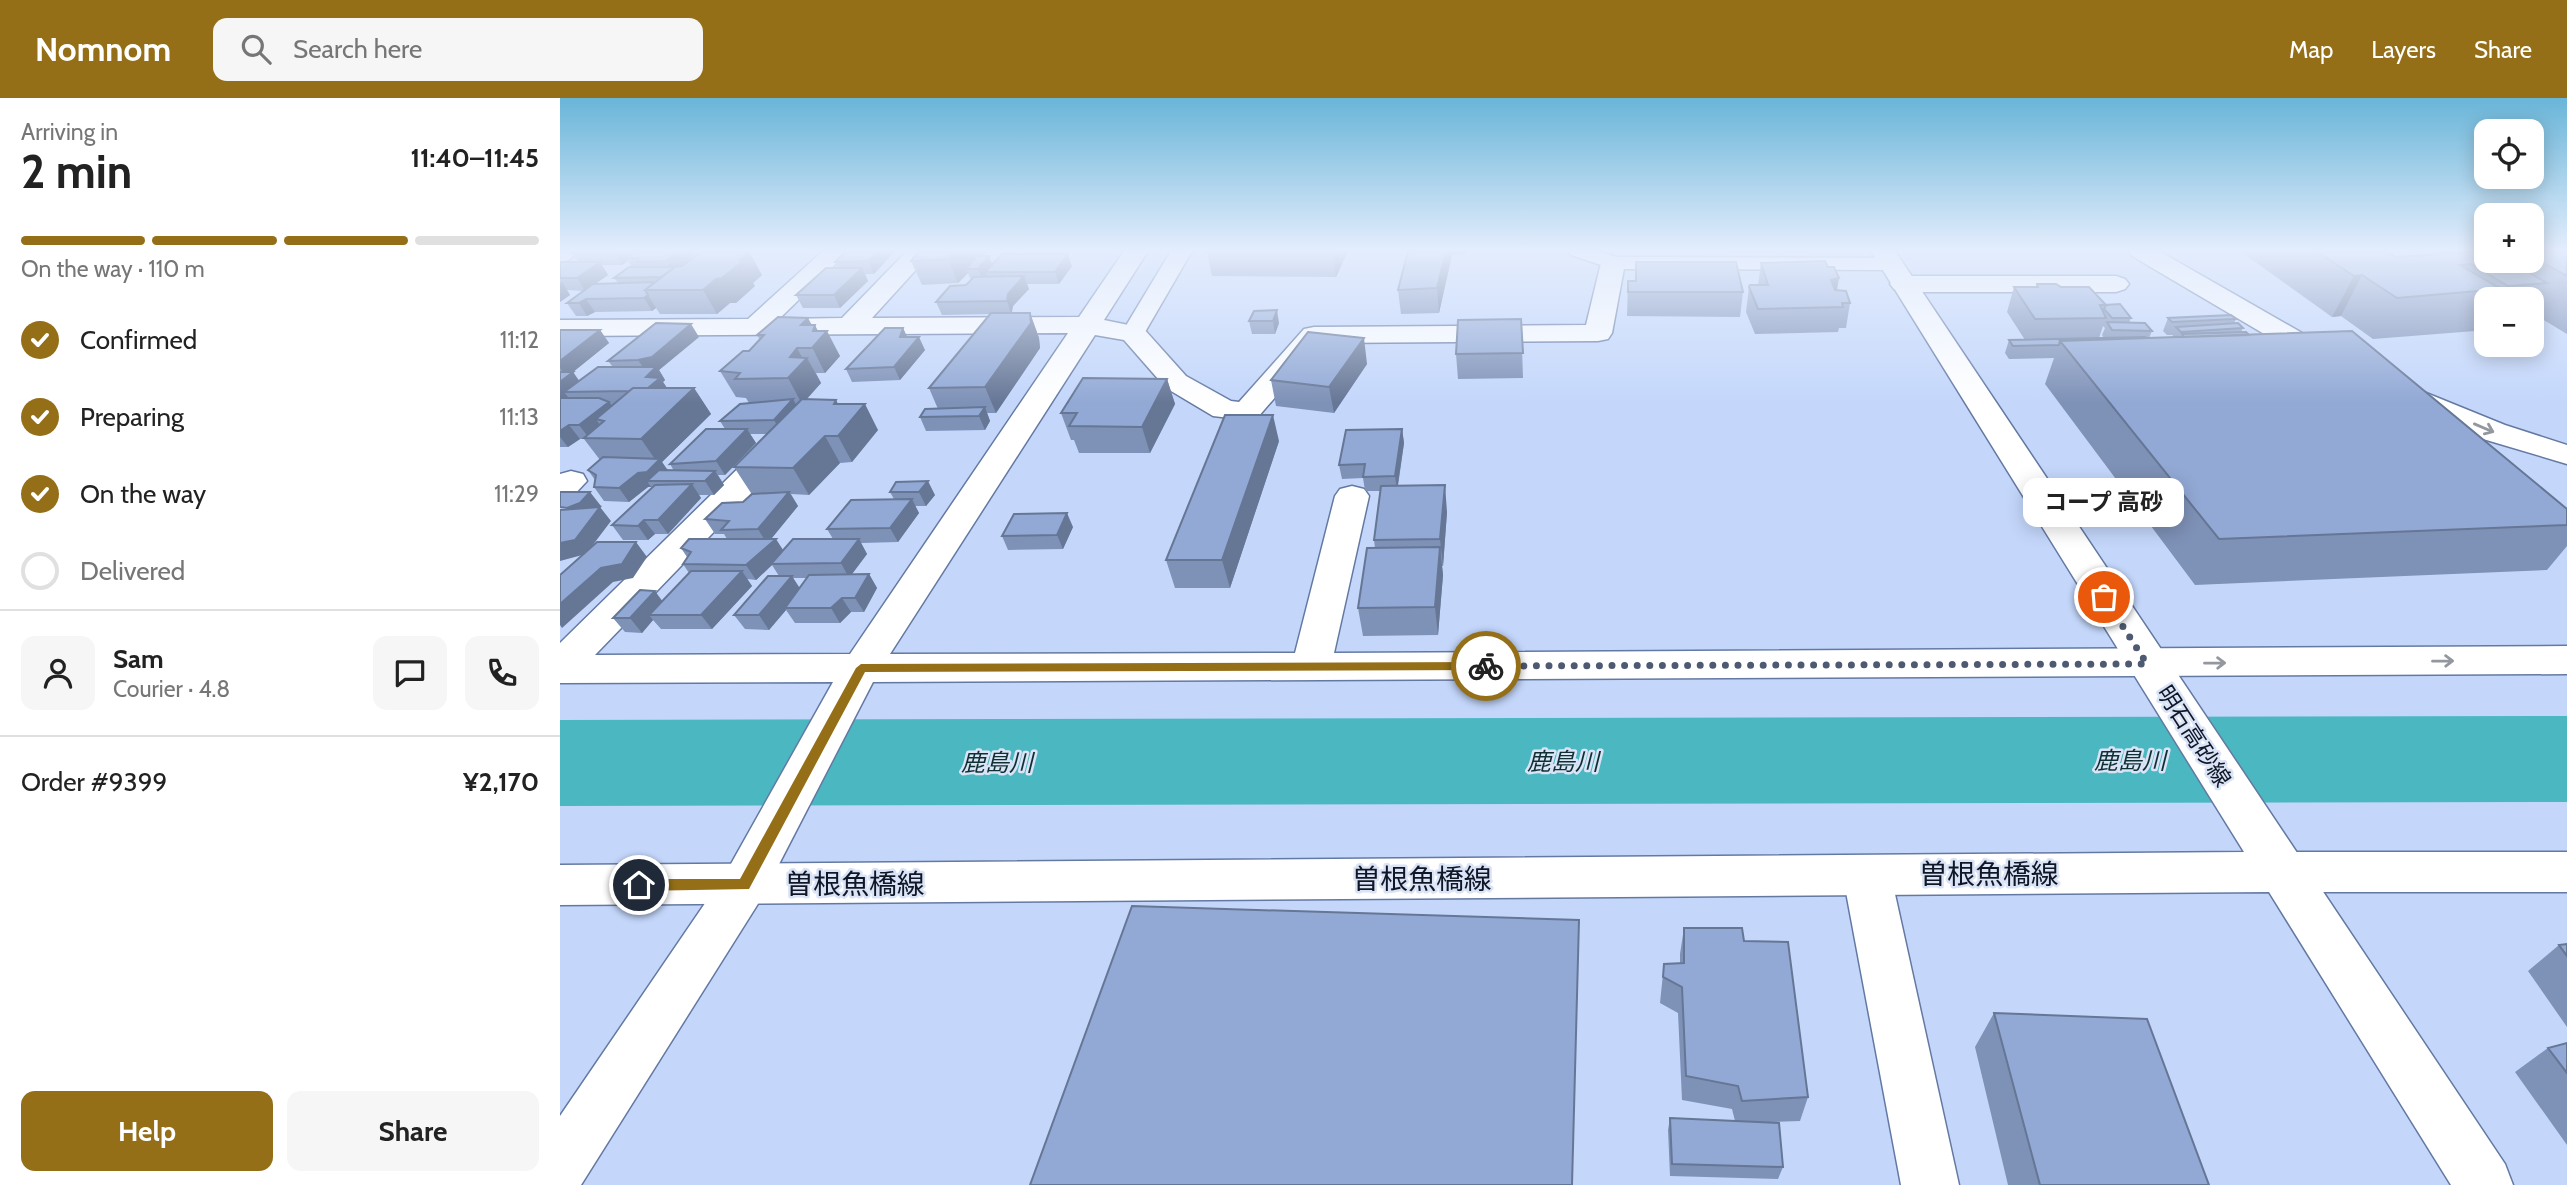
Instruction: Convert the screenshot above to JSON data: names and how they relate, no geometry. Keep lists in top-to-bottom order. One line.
{"streets":{"street":["明石高砂線","曽根魚橋線"]},"crossings":[["明石高砂線","曽根魚橋線"]],"water":["鹿島川"],"places":["コープ 高砂"],"page":{"header":"Nomnom","search":"Search here","nav":["Map","Layers","Share"],"heading":["2 min","Arriving in","11:40–11:45"],"panel":["Sam","Courier · 4.8","Order #9399","¥2,170"],"map_buttons":["+","−"],"bar":"On the way · 110 m","list":[["Confirmed","11:12"],["Preparing","11:13"],["On the way","11:29"],"Delivered"],"bubble":"コープ 高砂","buttons":["Help","Share"]}}
